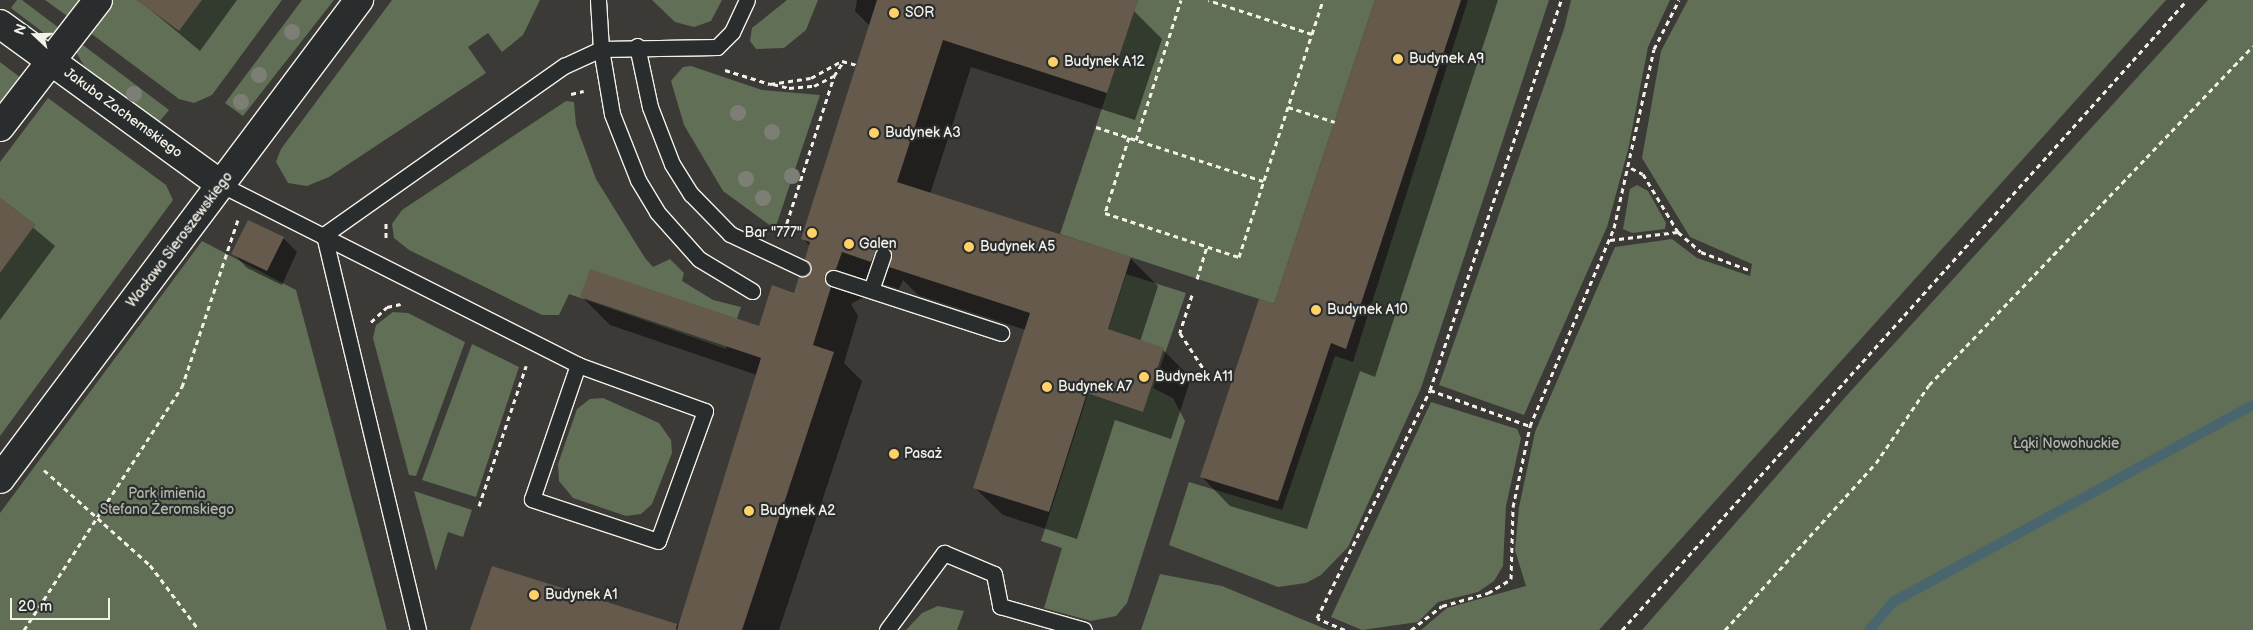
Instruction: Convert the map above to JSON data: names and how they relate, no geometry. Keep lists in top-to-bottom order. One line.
{"streets":{"street":["Jakuba Zachemskiego","Wacława Sieroszewskiego"]},"crossings":[["Jakuba Zachemskiego","Wacława Sieroszewskiego"]],"parks":["Łąki Nowohuckie","Park imienia Stefana Żeromskiego"],"places":["SOR","Budynek A9","Budynek A12","Budynek A3","Bar \"777\"","Galen","Budynek A5","Budynek A10","Budynek A11","Budynek A7","Pasaż","Budynek A2","Budynek A1"],"scale_bar":"20 m","north":"left"}
